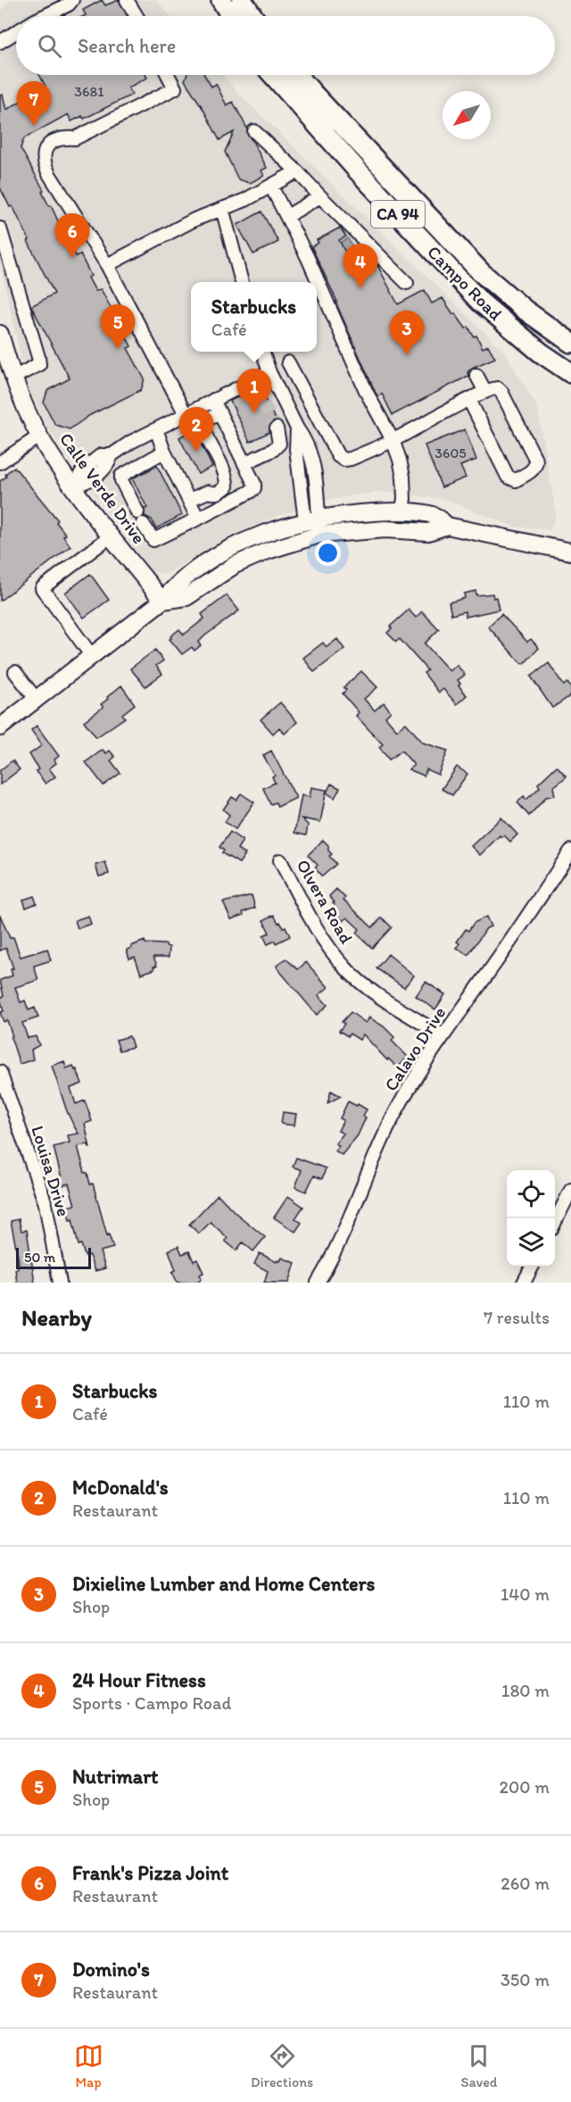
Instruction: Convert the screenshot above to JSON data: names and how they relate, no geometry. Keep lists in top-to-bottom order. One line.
{"streets":{"highway":["CA 94","Campo Road"],"main road":["Calle Verde Drive"],"street":["Olvera Road","Calavo Drive","Louisa Drive"]},"crossings":[["CA 94","Campo Road"],["Olvera Road","Calavo Drive"]],"house_numbers":["3681","3605"],"scale_bar":"50 m","north":"bottom left","page":{"search":"Search here","pins":["7","6","4","5","3","1","2"],"popup":["Starbucks","Café"],"scale":"50 m","heading":["Nearby","7 results"],"list":[{"mark":"1","name":"Starbucks","note":"Café","value":"110 m"},{"mark":"2","name":"McDonald's","note":"Restaurant","value":"110 m"},{"mark":"3","name":"Dixieline Lumber and Home Centers","note":"Shop","value":"140 m"},{"mark":"4","name":"24 Hour Fitness","note":"Sports · Campo Road","value":"180 m"},{"mark":"5","name":"Nutrimart","note":"Shop","value":"200 m"},{"mark":"6","name":"Frank's Pizza Joint","note":"Restaurant","value":"260 m"},{"mark":"7","name":"Domino's","note":"Restaurant","value":"350 m"}],"nav":["Map","Directions","Saved"]}}
